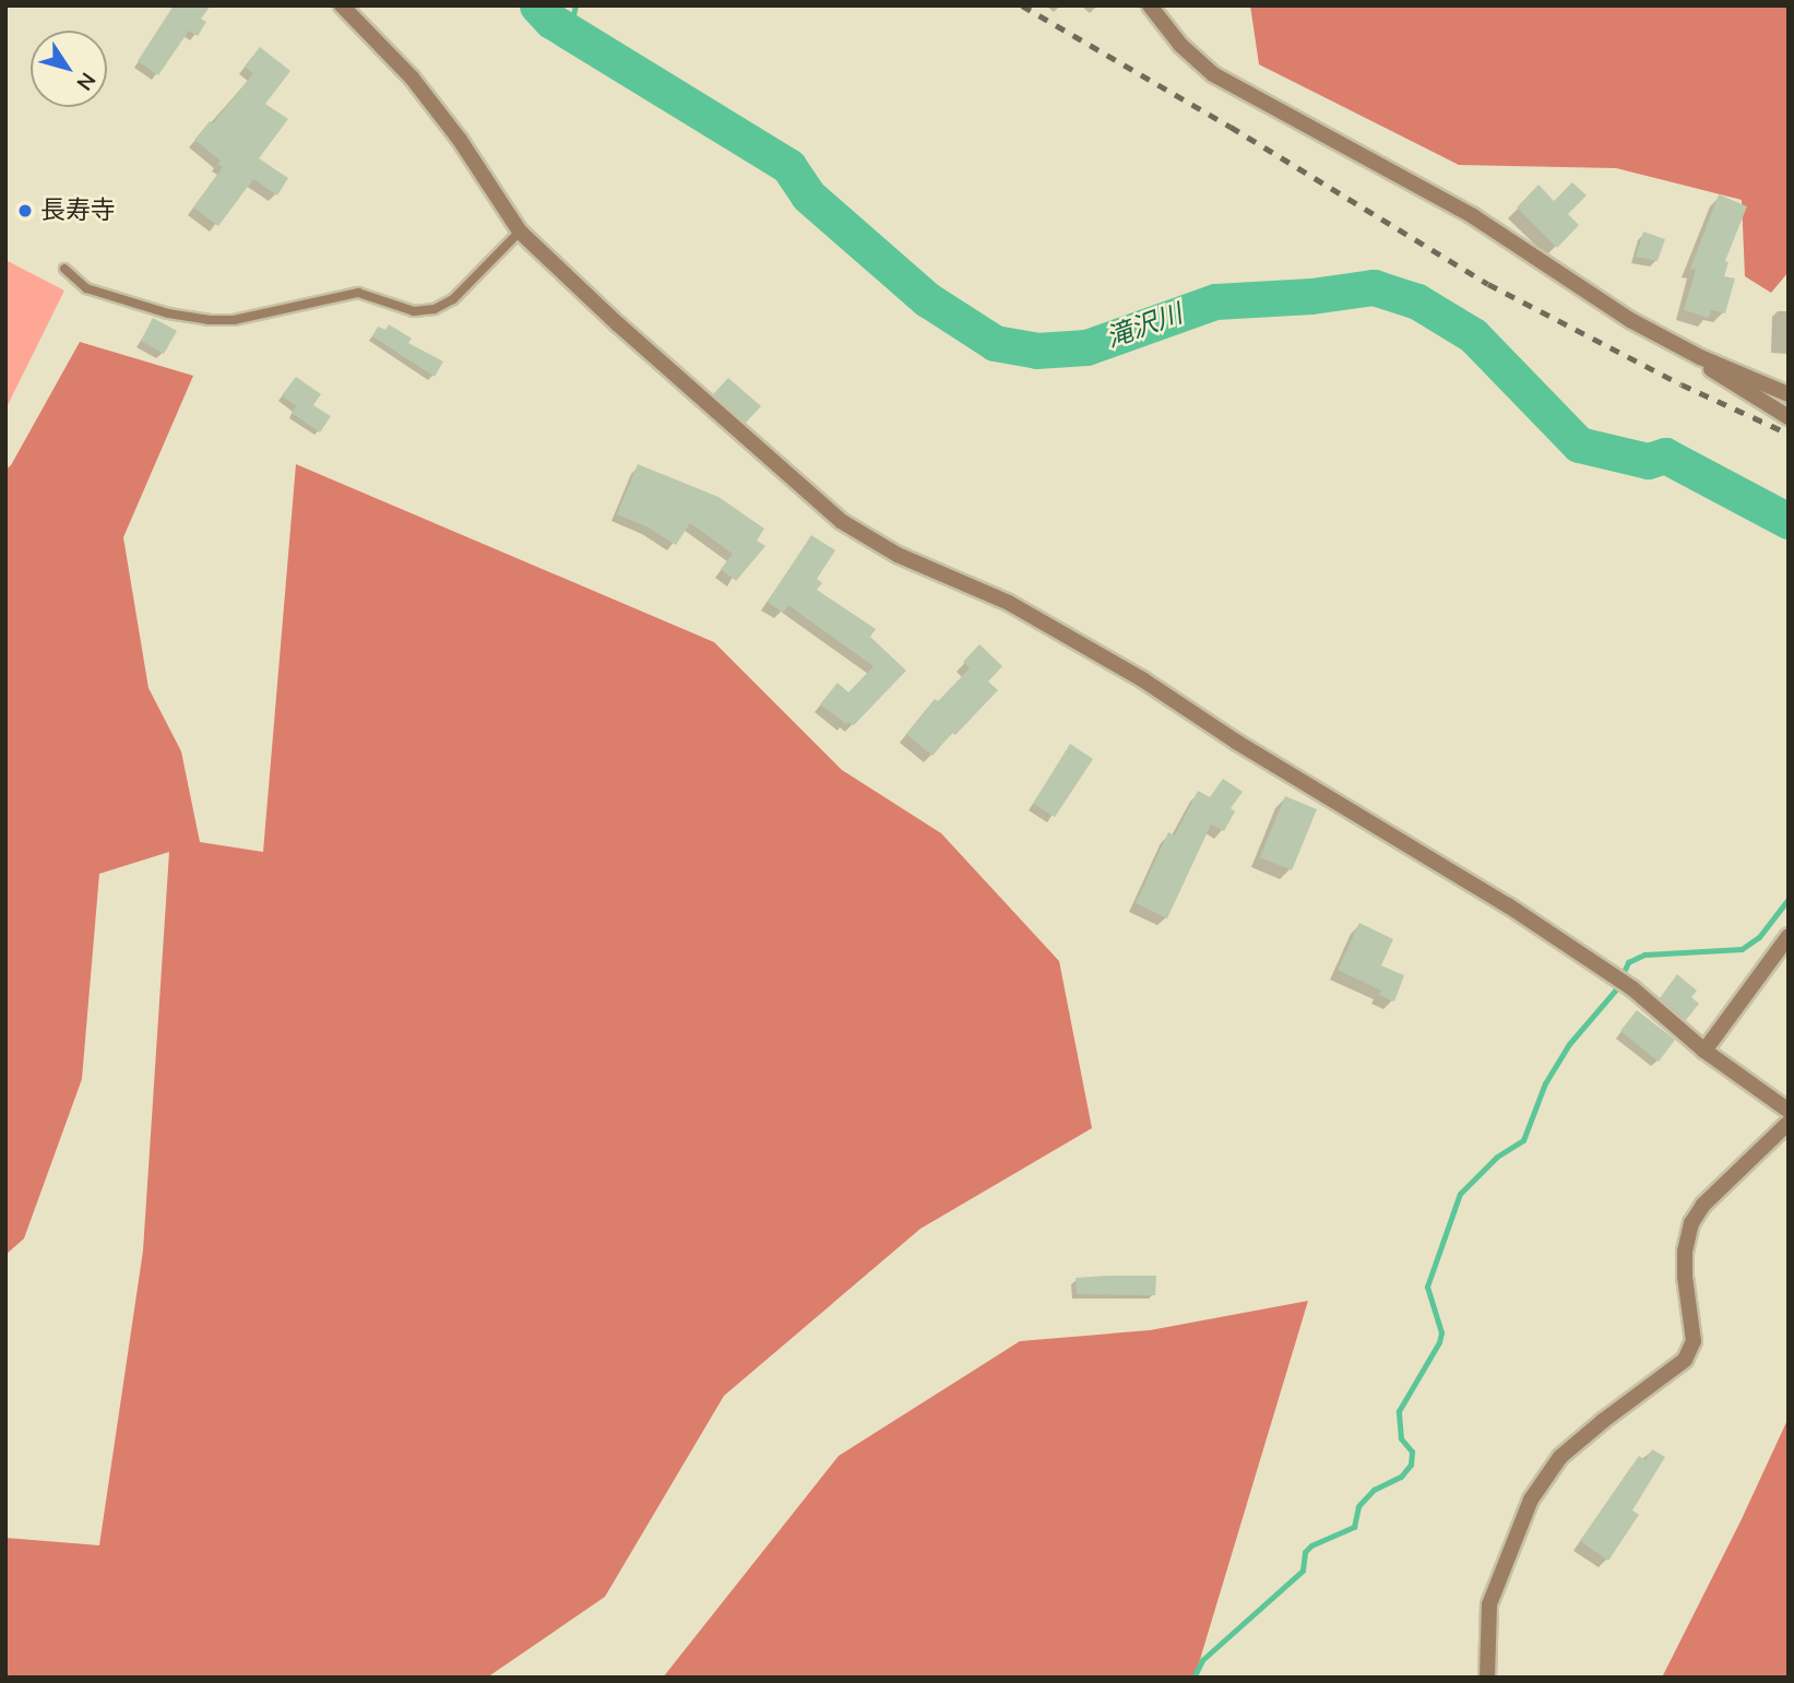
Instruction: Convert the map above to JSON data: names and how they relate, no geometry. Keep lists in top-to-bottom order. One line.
{"water":["滝沢川"],"places":["長寿寺"],"north":"bottom right"}
